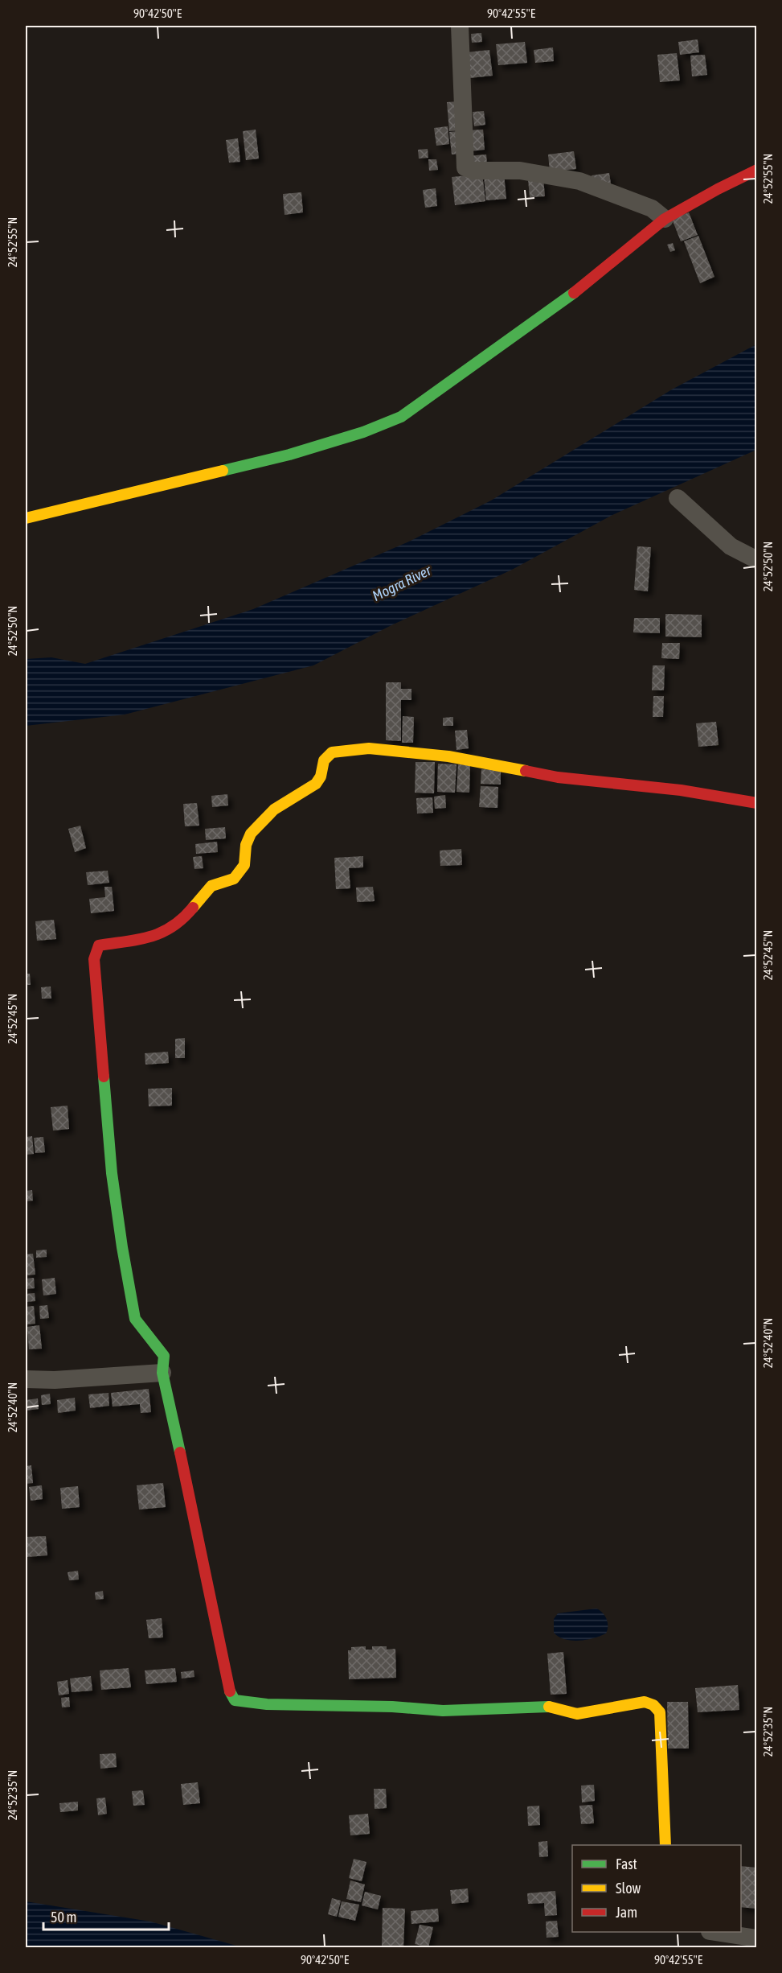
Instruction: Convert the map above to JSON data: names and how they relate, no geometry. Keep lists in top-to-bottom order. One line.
{"water":["Mogra River"],"legend":["Fast","Slow","Jam"],"scale_bar":"50 m","coordinates":["90°42'50\"E","90°42'55\"E","24°52'55\"N","24°52'50\"N","24°52'45\"N","24°52'40\"N","24°52'35\"N"]}
